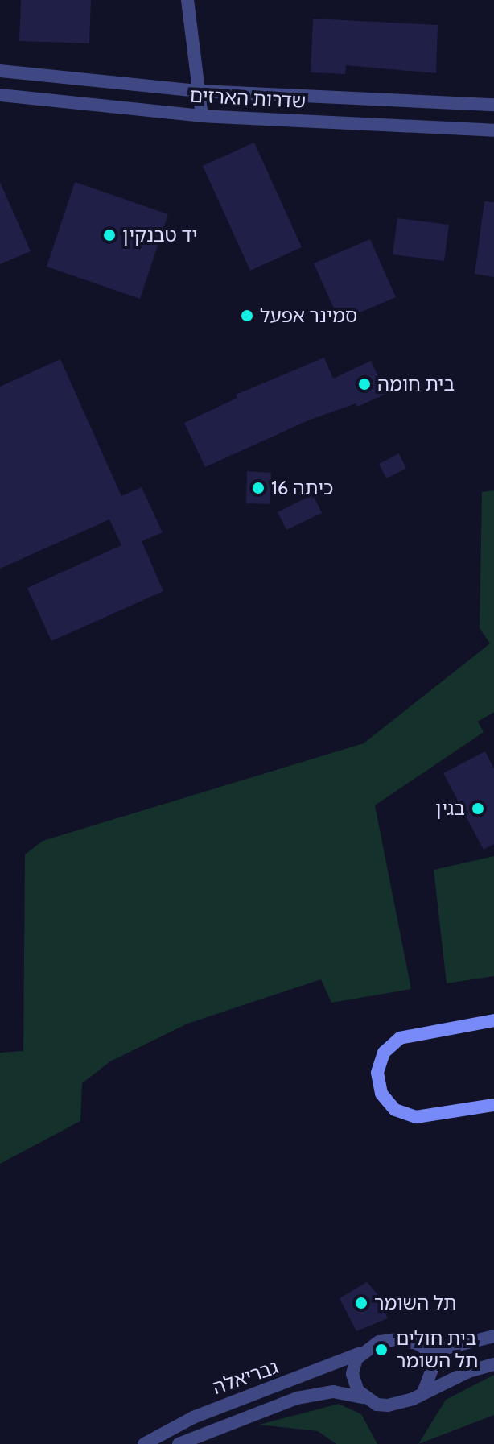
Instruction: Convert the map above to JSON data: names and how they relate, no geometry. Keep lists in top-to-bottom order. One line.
{"streets":{"street":["שדרות הארזים","גבריאלה"]},"places":["יד טבנקין","סמינר אפעל","בית חומה","כיתה 16","בגין","תל השומר","בית חולים תל השומר"]}
